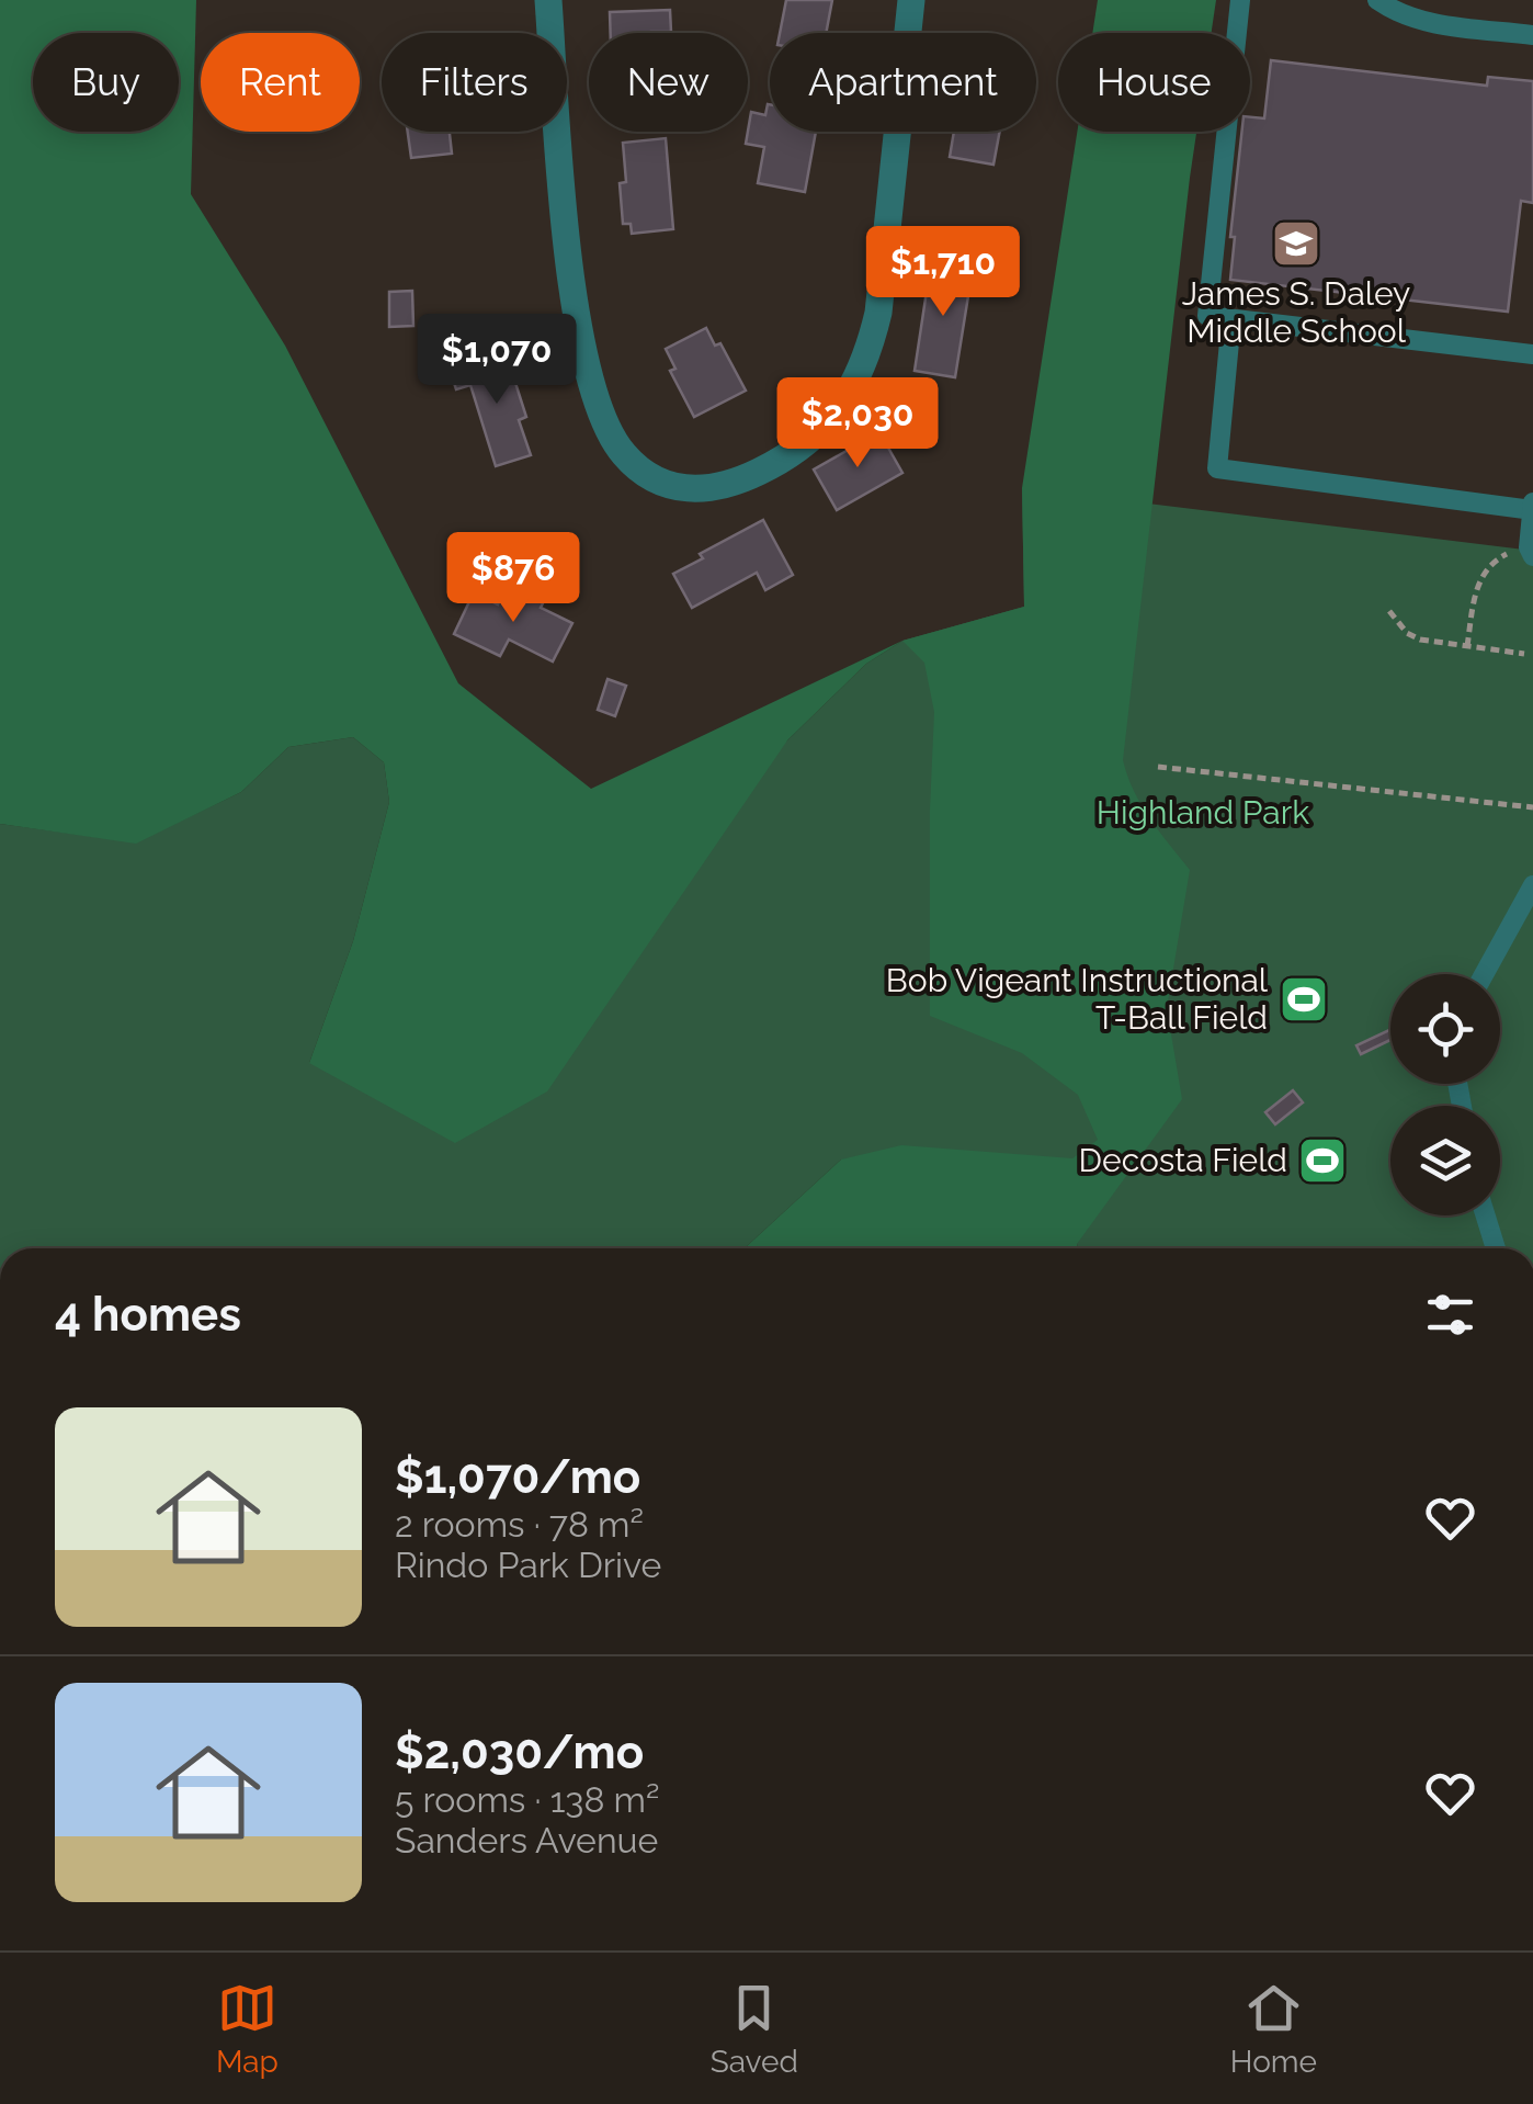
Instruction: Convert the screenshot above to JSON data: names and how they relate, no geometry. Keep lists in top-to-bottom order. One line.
{"parks":["Highland Park"],"places":{"school or university":["James S. Daley Middle School"],"sports":["Bob Vigeant Instructional T-Ball Field","Decosta Field"]},"page":{"chip":["Buy","Rent","Filters","New","Apartment","House"],"price":["$1,710","$1,070","$2,030","$876"],"heading":"4 homes","list":[{"name":"$1,070/mo","note":"2 rooms · 78 m² · Rindo Park Drive"},{"name":"$2,030/mo","note":"5 rooms · 138 m² · Sanders Avenue"}],"tabs":["Map","Saved","Home"]}}
